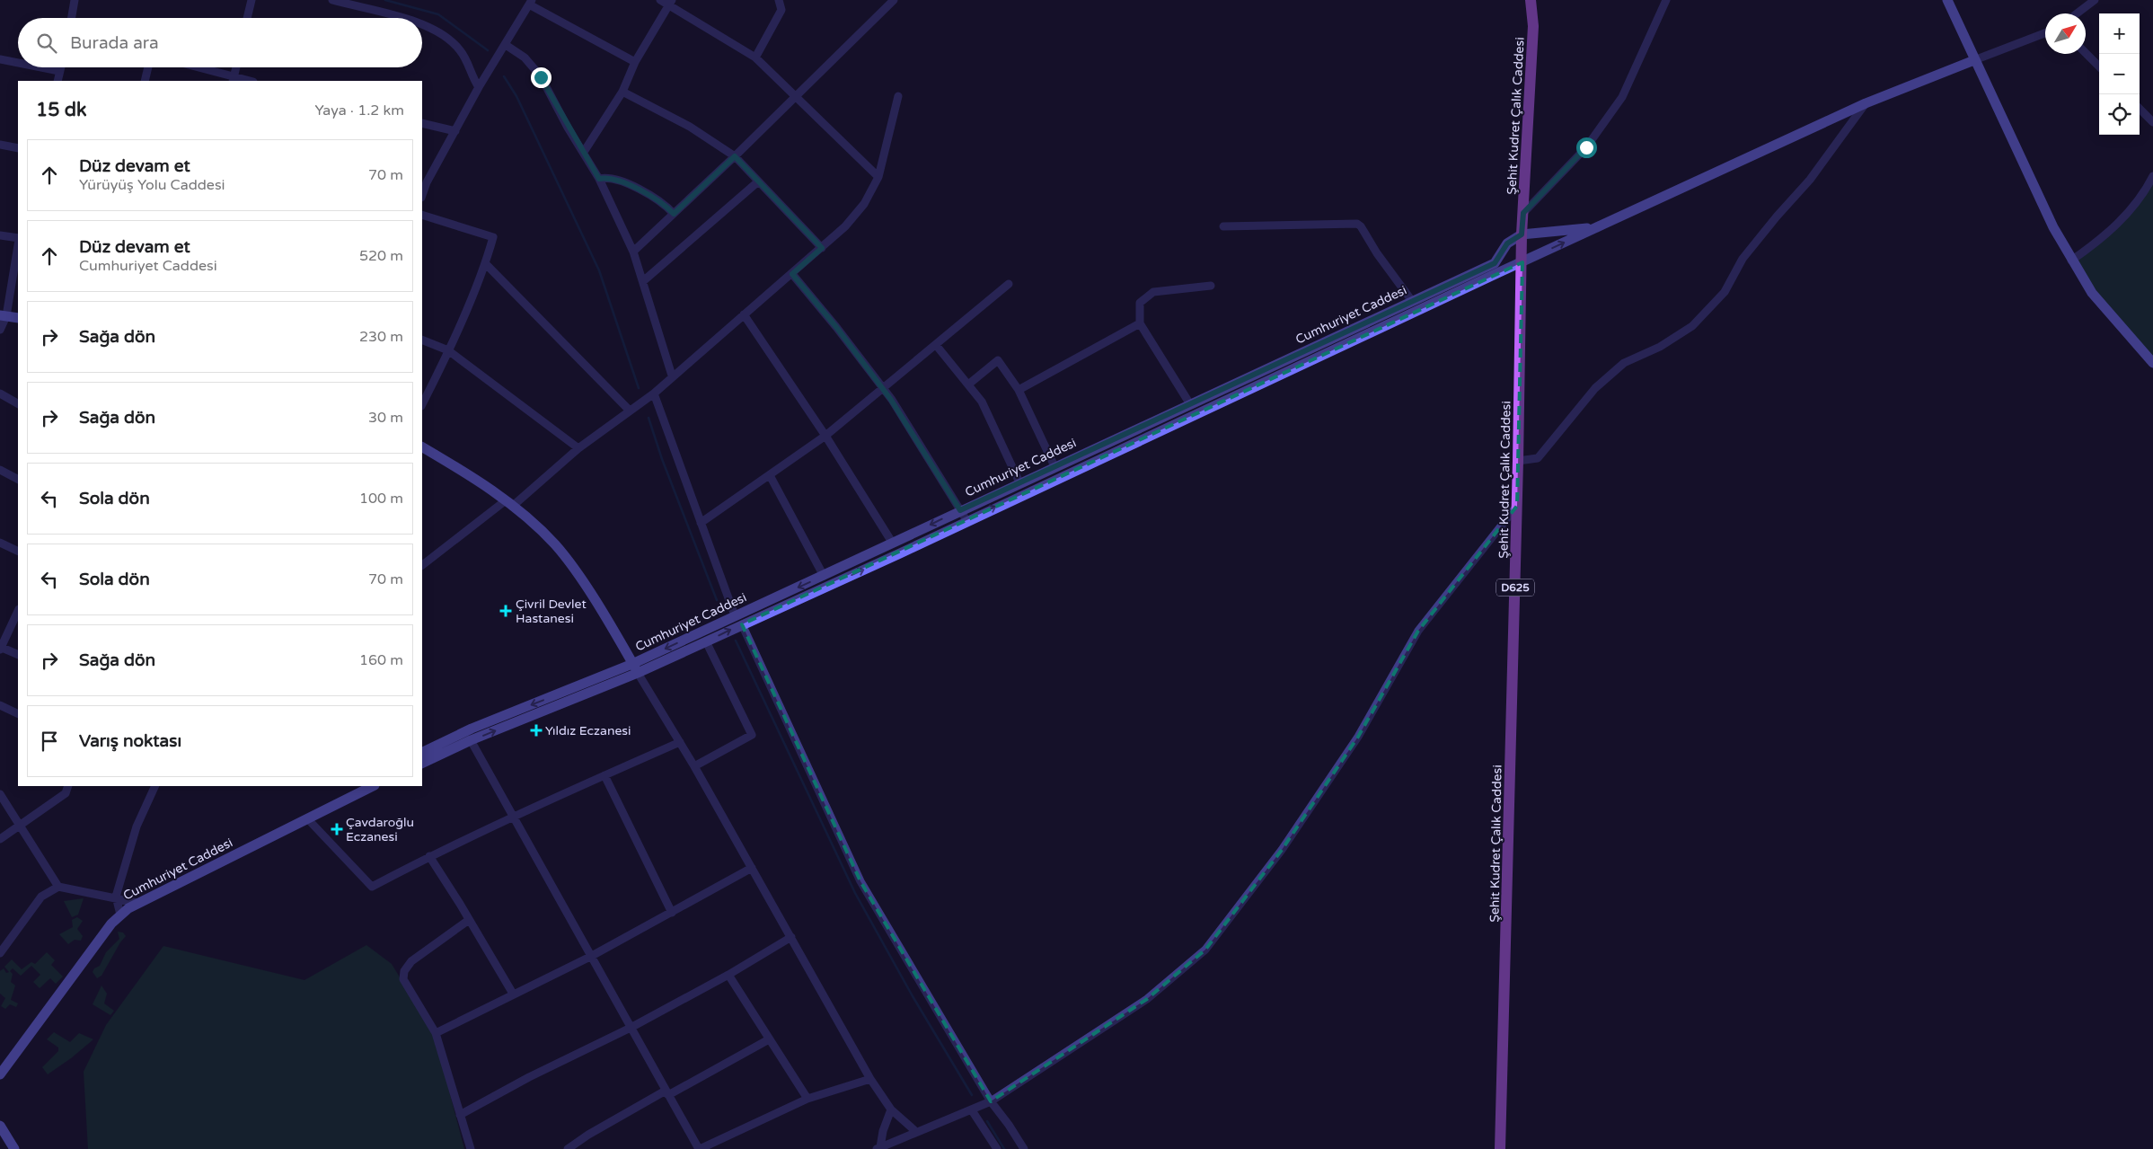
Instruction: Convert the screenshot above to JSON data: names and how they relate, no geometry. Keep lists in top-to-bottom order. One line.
{"streets":{"main road":["Şehit Kudret Çalık Caddesi","Cumhuriyet Caddesi","D625"]},"crossings":[["Şehit Kudret Çalık Caddesi","Cumhuriyet Caddesi"]],"places":{"health":["Çivril Devlet Hastanesi","Yıldız Eczanesi","Çavdaroğlu Eczanesi"]},"north":"top right","page":{"map_buttons":["+","−"],"search":"Burada ara","heading":["15 dk","Yaya · 1.2 km"],"list":[["Düz devam et","Yürüyüş Yolu Caddesi","70 m"],["Düz devam et","Cumhuriyet Caddesi","520 m"],["Sağa dön","230 m"],["Sağa dön","30 m"],["Sola dön","100 m"],["Sola dön","70 m"],["Sağa dön","160 m"],"Varış noktası"]}}
